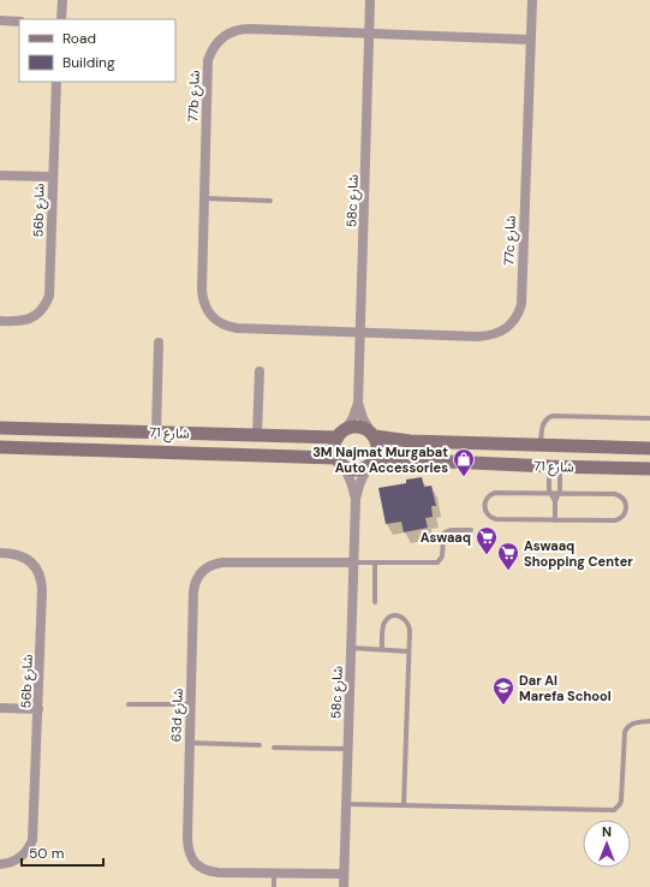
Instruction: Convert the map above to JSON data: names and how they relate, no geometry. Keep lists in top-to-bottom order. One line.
{"streets":{"street":["77b شارع","58c شارع","56b شارع","77c شارع","شارع 71","63d شارع"]},"crossings":[["77b شارع","58c شارع"],["77b شارع","77c شارع"],["58c شارع","77c شارع"],["58c شارع","شارع 71"],["58c شارع","63d شارع"]],"places":{"shop":["3M Najmat Murgabat Auto Accessories"],"supermarket":["Aswaaq","Aswaaq Shopping Center"],"school or university":["Dar Al Marefa School"]},"legend":["Road","Building"],"scale_bar":"50 m","north":"top"}
